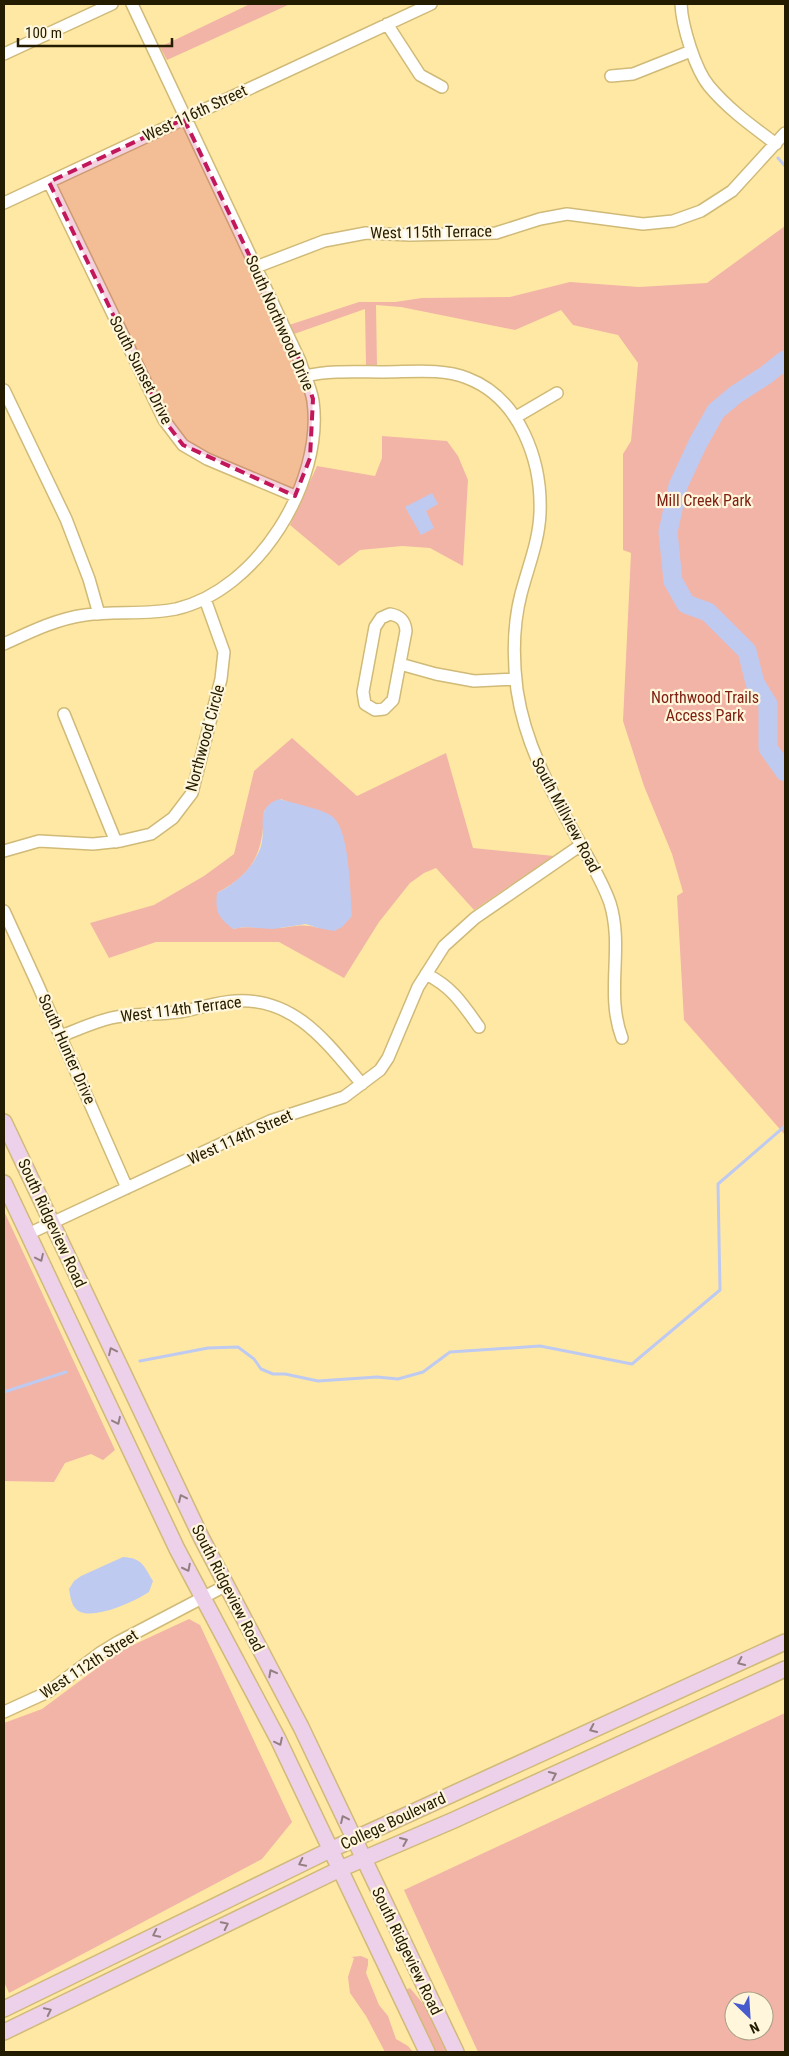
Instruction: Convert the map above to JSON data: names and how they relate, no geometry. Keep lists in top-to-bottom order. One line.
{"streets":{"main road":["South Ridgeview Road","College Boulevard"],"street":["West 116th Street","West 115th Terrace","South Northwood Drive","South Sunset Drive","Northwood Circle","South Millview Road","West 114th Terrace","South Hunter Drive","West 114th Street","West 112th Street"]},"crossings":[["West 116th Street","South Northwood Drive"],["West 116th Street","South Sunset Drive"],["West 115th Terrace","South Northwood Drive"],["South Northwood Drive","South Sunset Drive"],["South Northwood Drive","Northwood Circle"],["South Northwood Drive","South Millview Road"],["South Millview Road","West 114th Street"],["West 114th Terrace","South Hunter Drive"],["West 114th Terrace","West 114th Street"],["South Hunter Drive","West 114th Street"],["West 114th Street","South Ridgeview Road"],["South Ridgeview Road","West 112th Street"],["South Ridgeview Road","College Boulevard"]],"parks":["Mill Creek Park","Northwood Trails Access Park"],"scale_bar":"100 m","north":"bottom right"}
